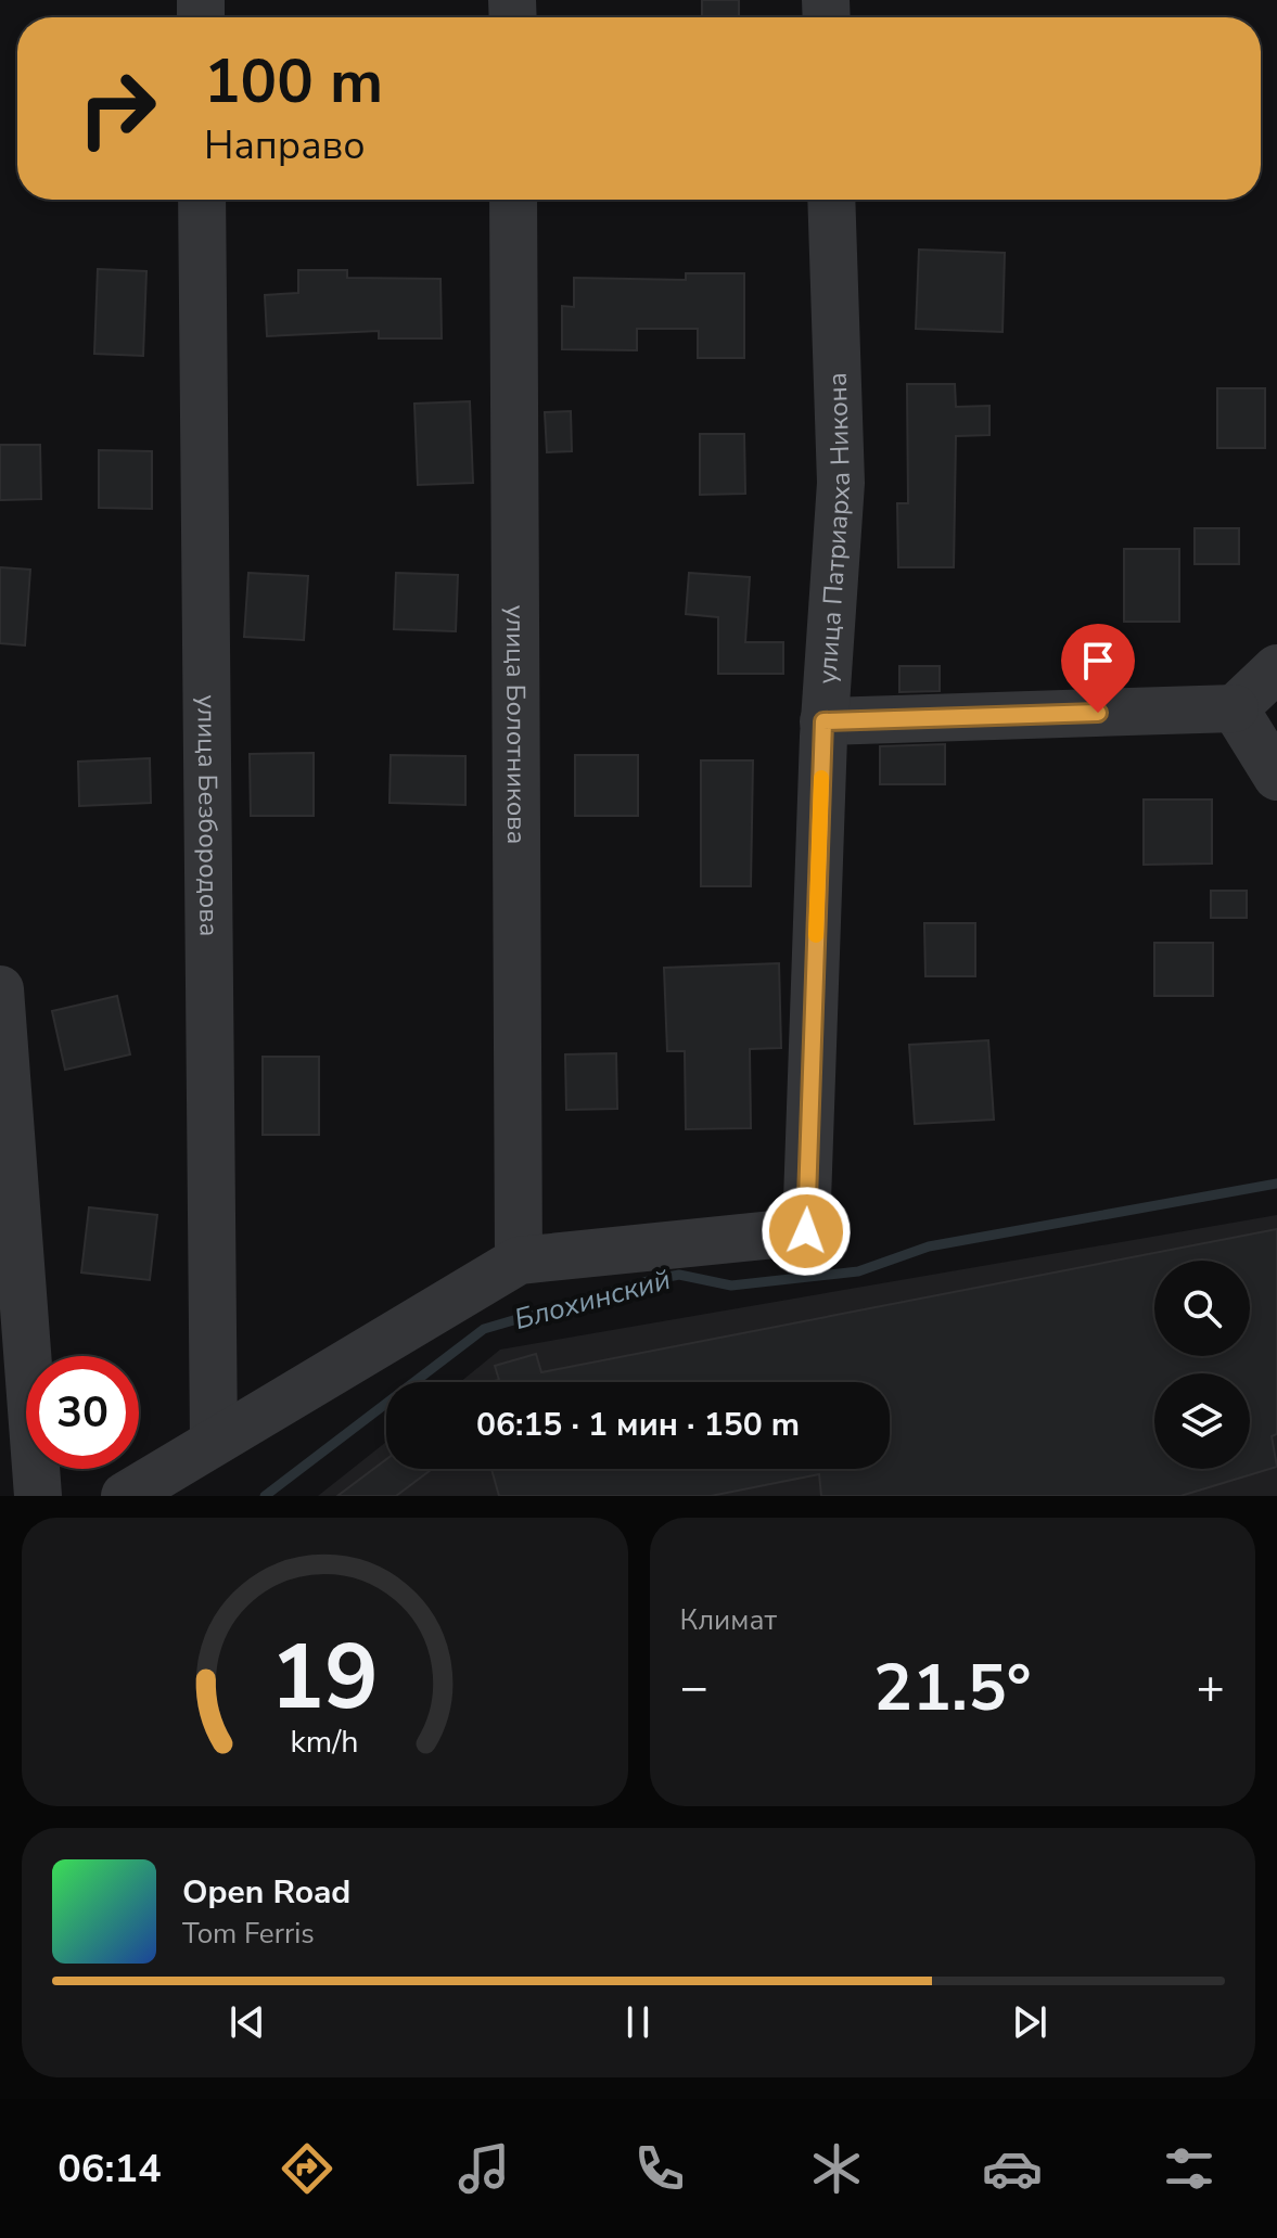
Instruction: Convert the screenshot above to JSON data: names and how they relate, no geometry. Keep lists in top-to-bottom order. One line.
{"streets":{"street":["улица Патриарха Никона","улица Болотникова","улица Безбородова"]},"crossings":[["улица Патриарха Никона","улица Болотникова"]],"water":["Блохинский"],"page":{"turn":["100 m","Направо"],"limit":"30","trip":"06:15 · 1 мин · 150 m","tile":"Климат","heat":["−","21.5°","+"],"song":["Open Road","Tom Ferris"],"tabs":"06:14","gauge":["19","km/h"]}}
